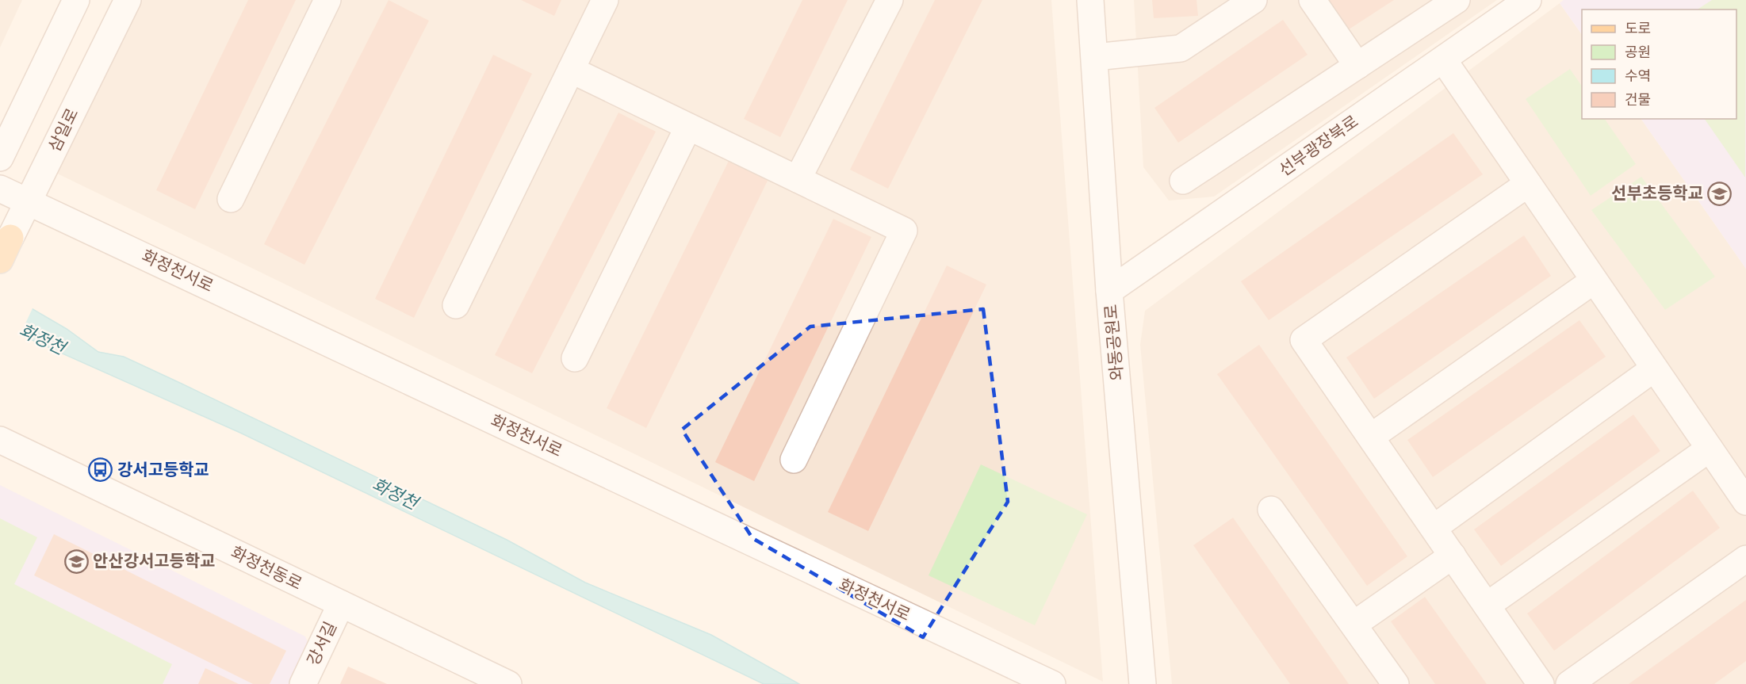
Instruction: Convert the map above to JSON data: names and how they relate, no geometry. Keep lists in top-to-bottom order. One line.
{"streets":{"street":["삼일로","선부광장북로","화정천서로","와동공원로","화정천동로","강서길"]},"crossings":[["삼일로","화정천서로"],["선부광장북로","와동공원로"],["화정천동로","강서길"]],"water":["화정천"],"places":{"school or university":["선부초등학교","안산강서고등학교"],"bus stop":["강서고등학교"]},"legend":["도로","공원","수역","건물"]}
